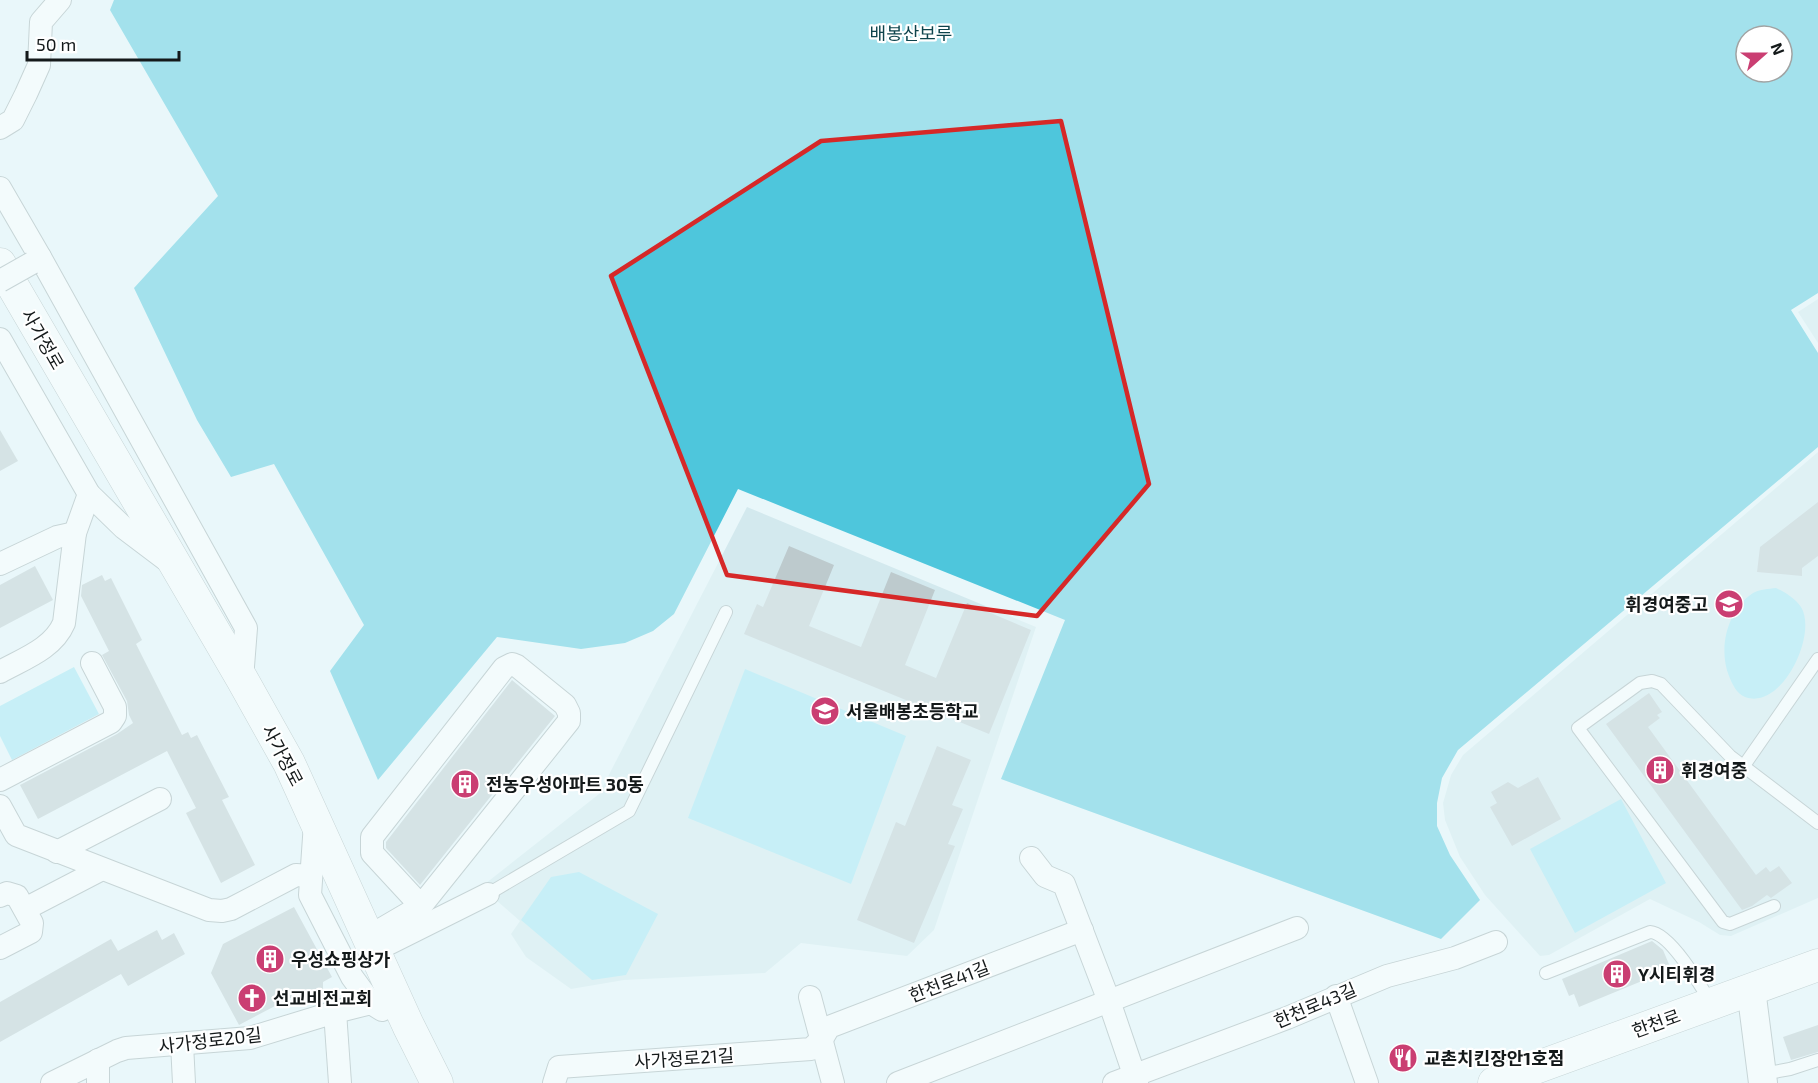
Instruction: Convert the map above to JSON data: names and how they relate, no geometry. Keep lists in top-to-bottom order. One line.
{"streets":{"main road":["사가정로","한천로"],"street":["한천로41길","한천로43길","사가정로20길","사가정로21길"]},"crossings":[["한천로41길","한천로43길"],["한천로41길","사가정로21길"]],"parks":["배봉산보루"],"places":{"school or university":["휘경여중고","서울배봉초등학교"],"building":["휘경여중","전농우성아파트 30동","우성쇼핑상가","Y시티휘경"],"church":["선교비전교회"],"restaurant":["교촌치킨장안1호점"]},"scale_bar":"50 m","north":"right"}
